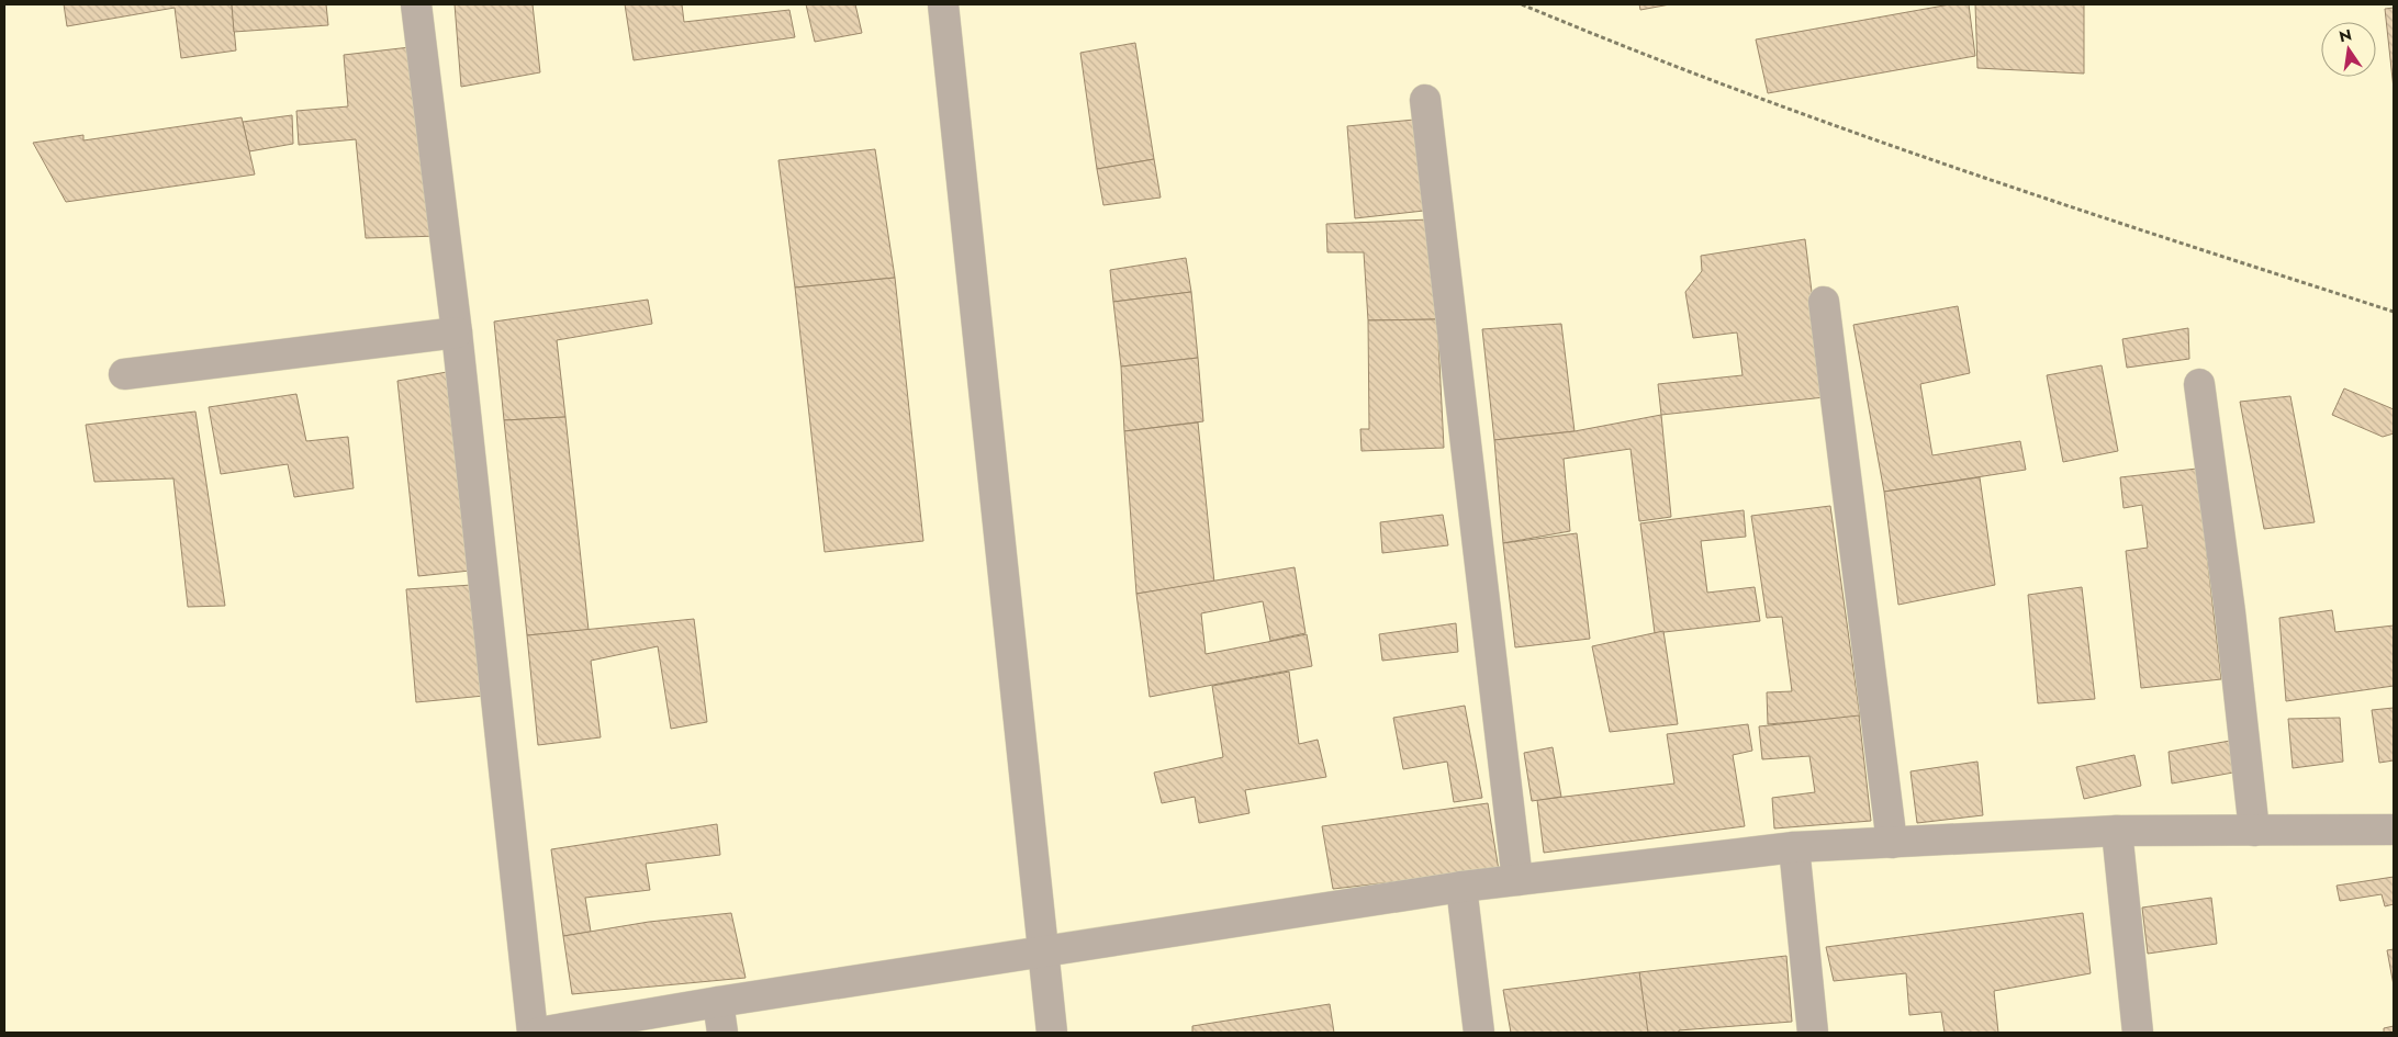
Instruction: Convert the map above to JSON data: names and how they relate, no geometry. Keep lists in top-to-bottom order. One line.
{"north":"top"}
